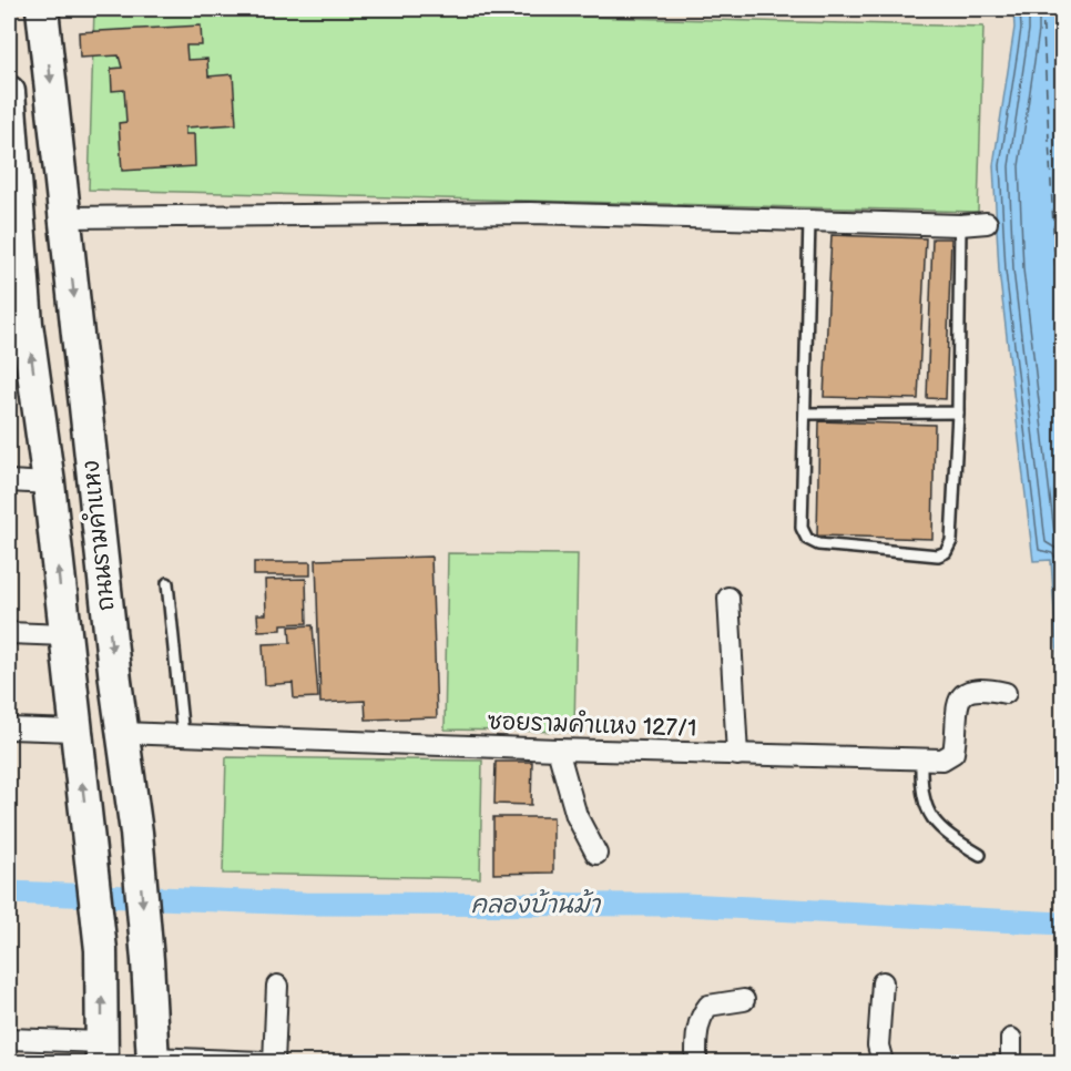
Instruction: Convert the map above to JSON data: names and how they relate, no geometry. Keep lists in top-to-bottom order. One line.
{"streets":{"main road":["ถนนรามคำแหง"],"street":["ซอยรามคำแหง 127/1"]},"crossings":[["ถนนรามคำแหง","ซอยรามคำแหง 127/1"]],"water":["คลองบ้านม้า"]}
